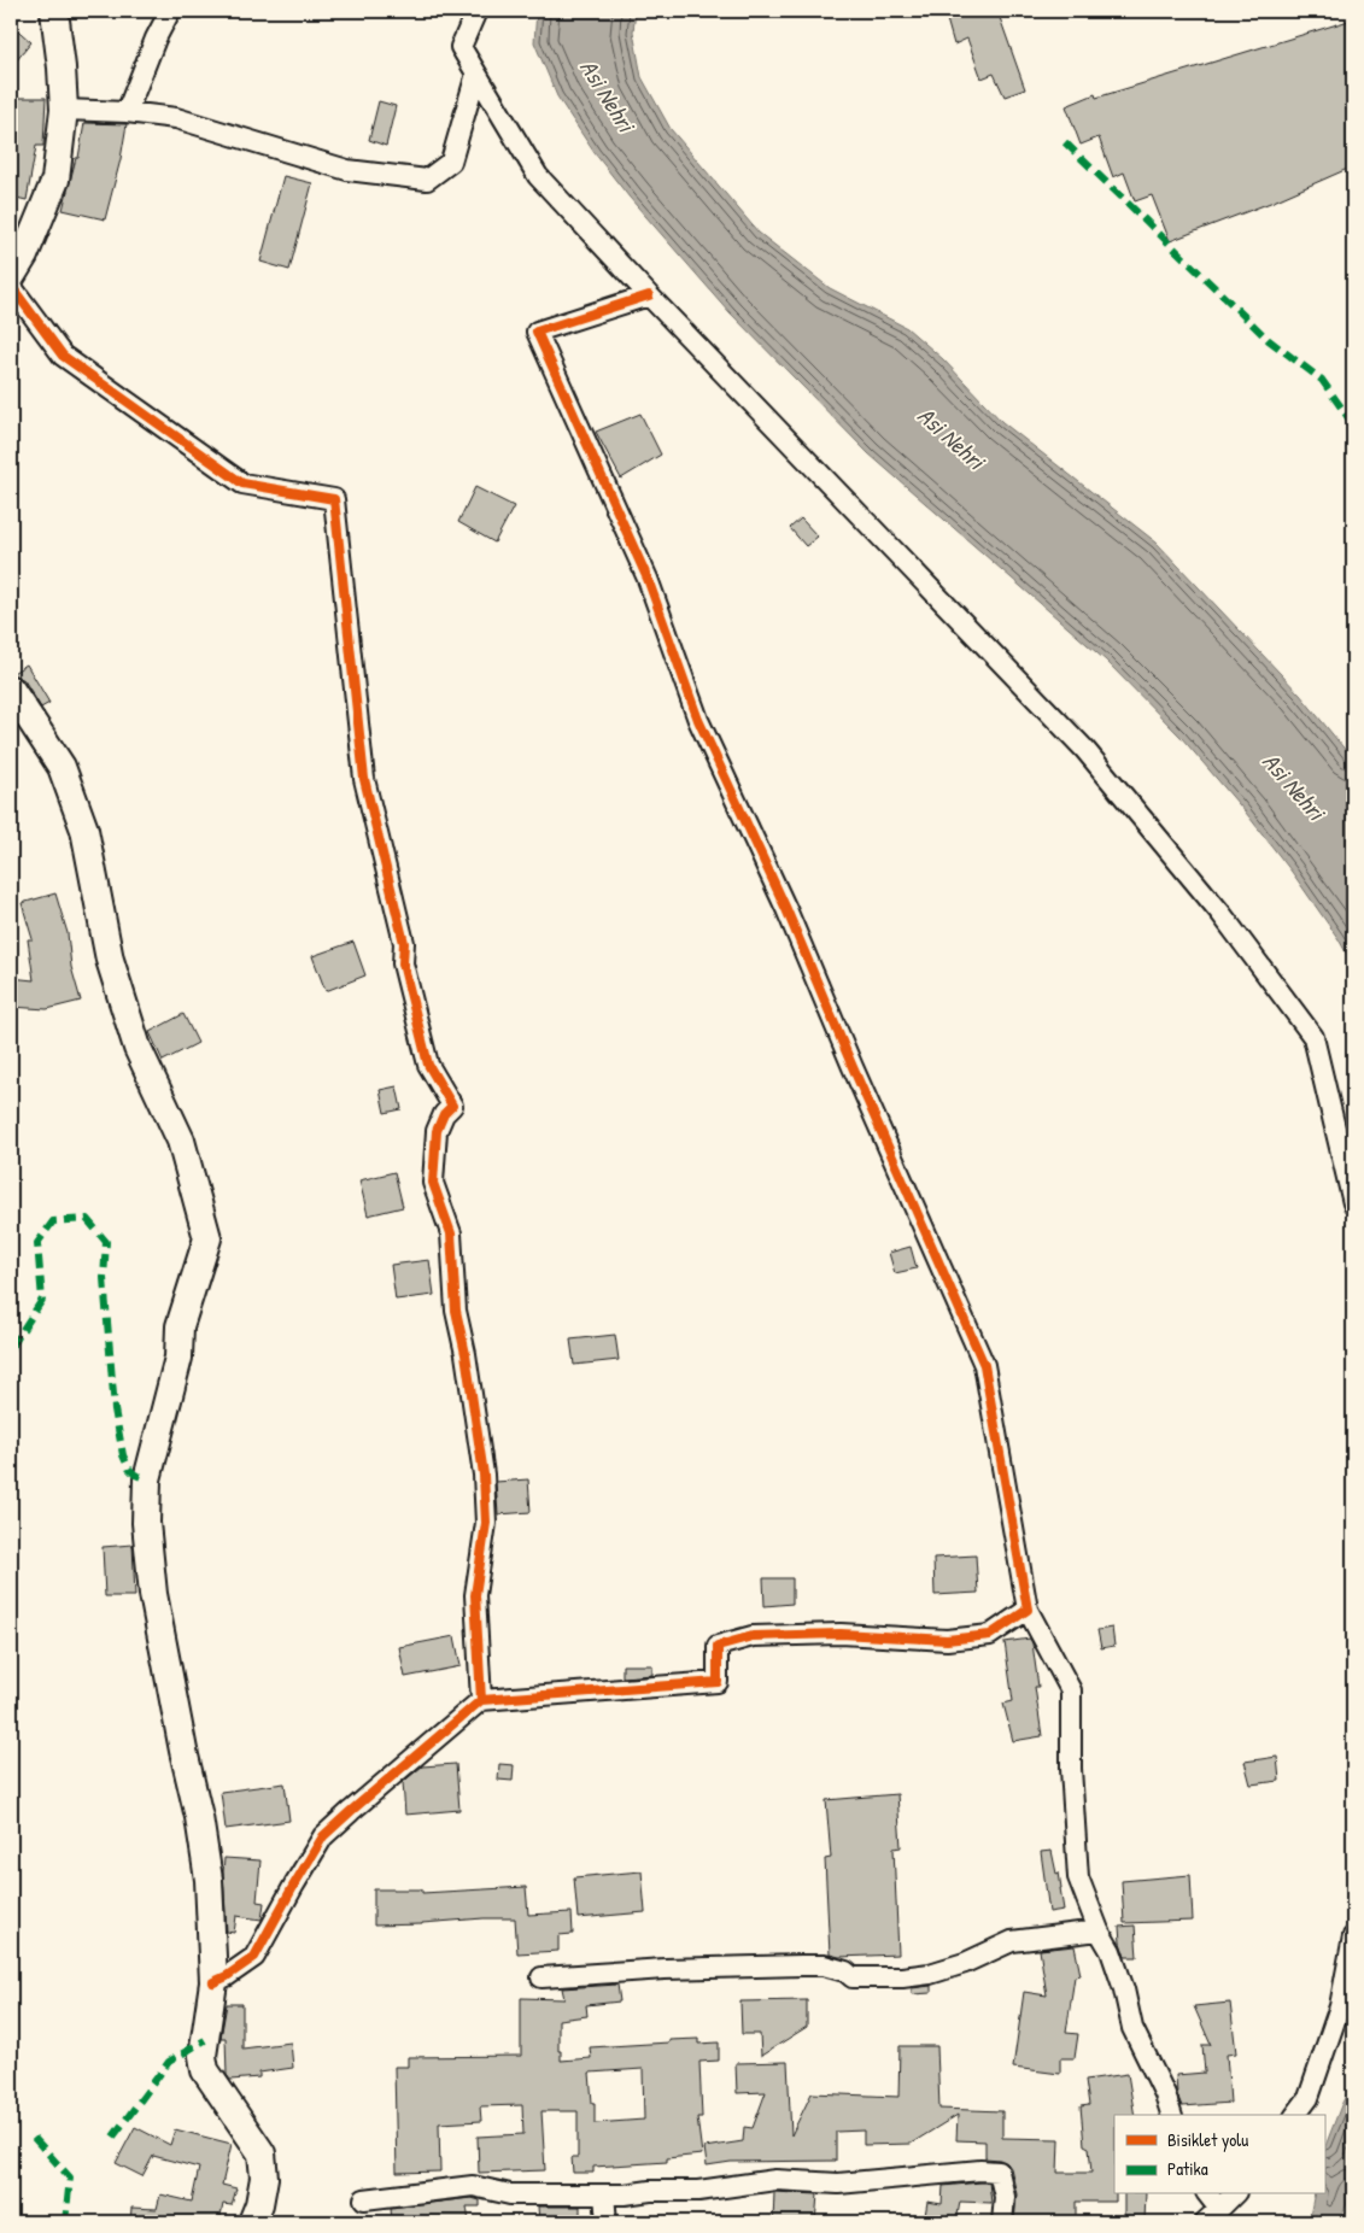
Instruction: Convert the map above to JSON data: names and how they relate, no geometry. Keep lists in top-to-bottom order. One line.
{"water":["Asi Nehri"],"legend":["Bisiklet yolu","Patika"]}
